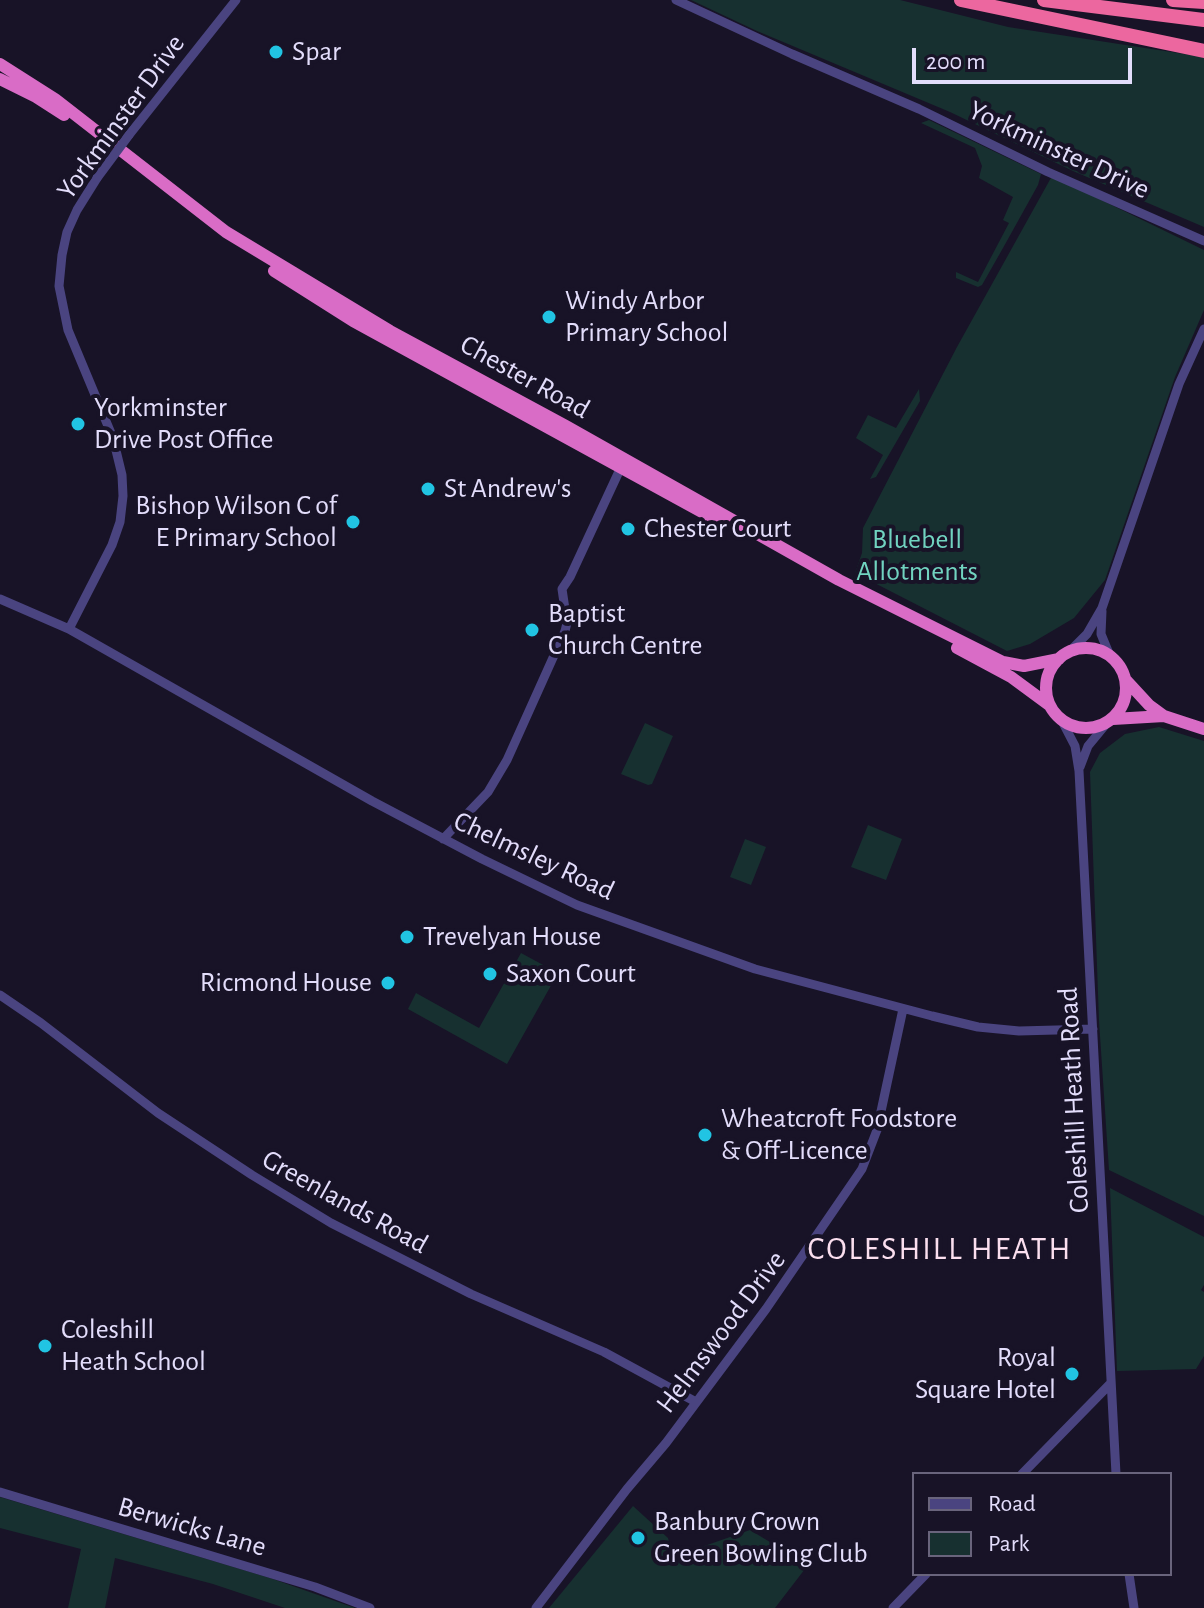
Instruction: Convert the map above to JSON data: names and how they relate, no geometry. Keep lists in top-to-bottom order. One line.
{"streets":{"highway":["Chester Road"],"street":["Yorkminster Drive","Chelmsley Road","Coleshill Heath Road","Greenlands Road","Helmswood Drive","Berwicks Lane"]},"crossings":[["Yorkminster Drive","Chelmsley Road"],["Chester Road","Coleshill Heath Road"],["Chelmsley Road","Coleshill Heath Road"],["Chelmsley Road","Helmswood Drive"],["Greenlands Road","Helmswood Drive"]],"districts":["COLESHILL HEATH"],"parks":["Bluebell Allotments"],"places":["Spar","Windy Arbor Primary School","Yorkminster Drive Post Office","St Andrew's","Bishop Wilson C of E Primary School","Chester Court","Baptist Church Centre","Trevelyan House","Saxon Court","Ricmond House","Wheatcroft Foodstore & Off-Licence","Coleshill Heath School","Royal Square Hotel","Banbury Crown Green Bowling Club"],"legend":["Road","Park"],"scale_bar":"200 m"}
